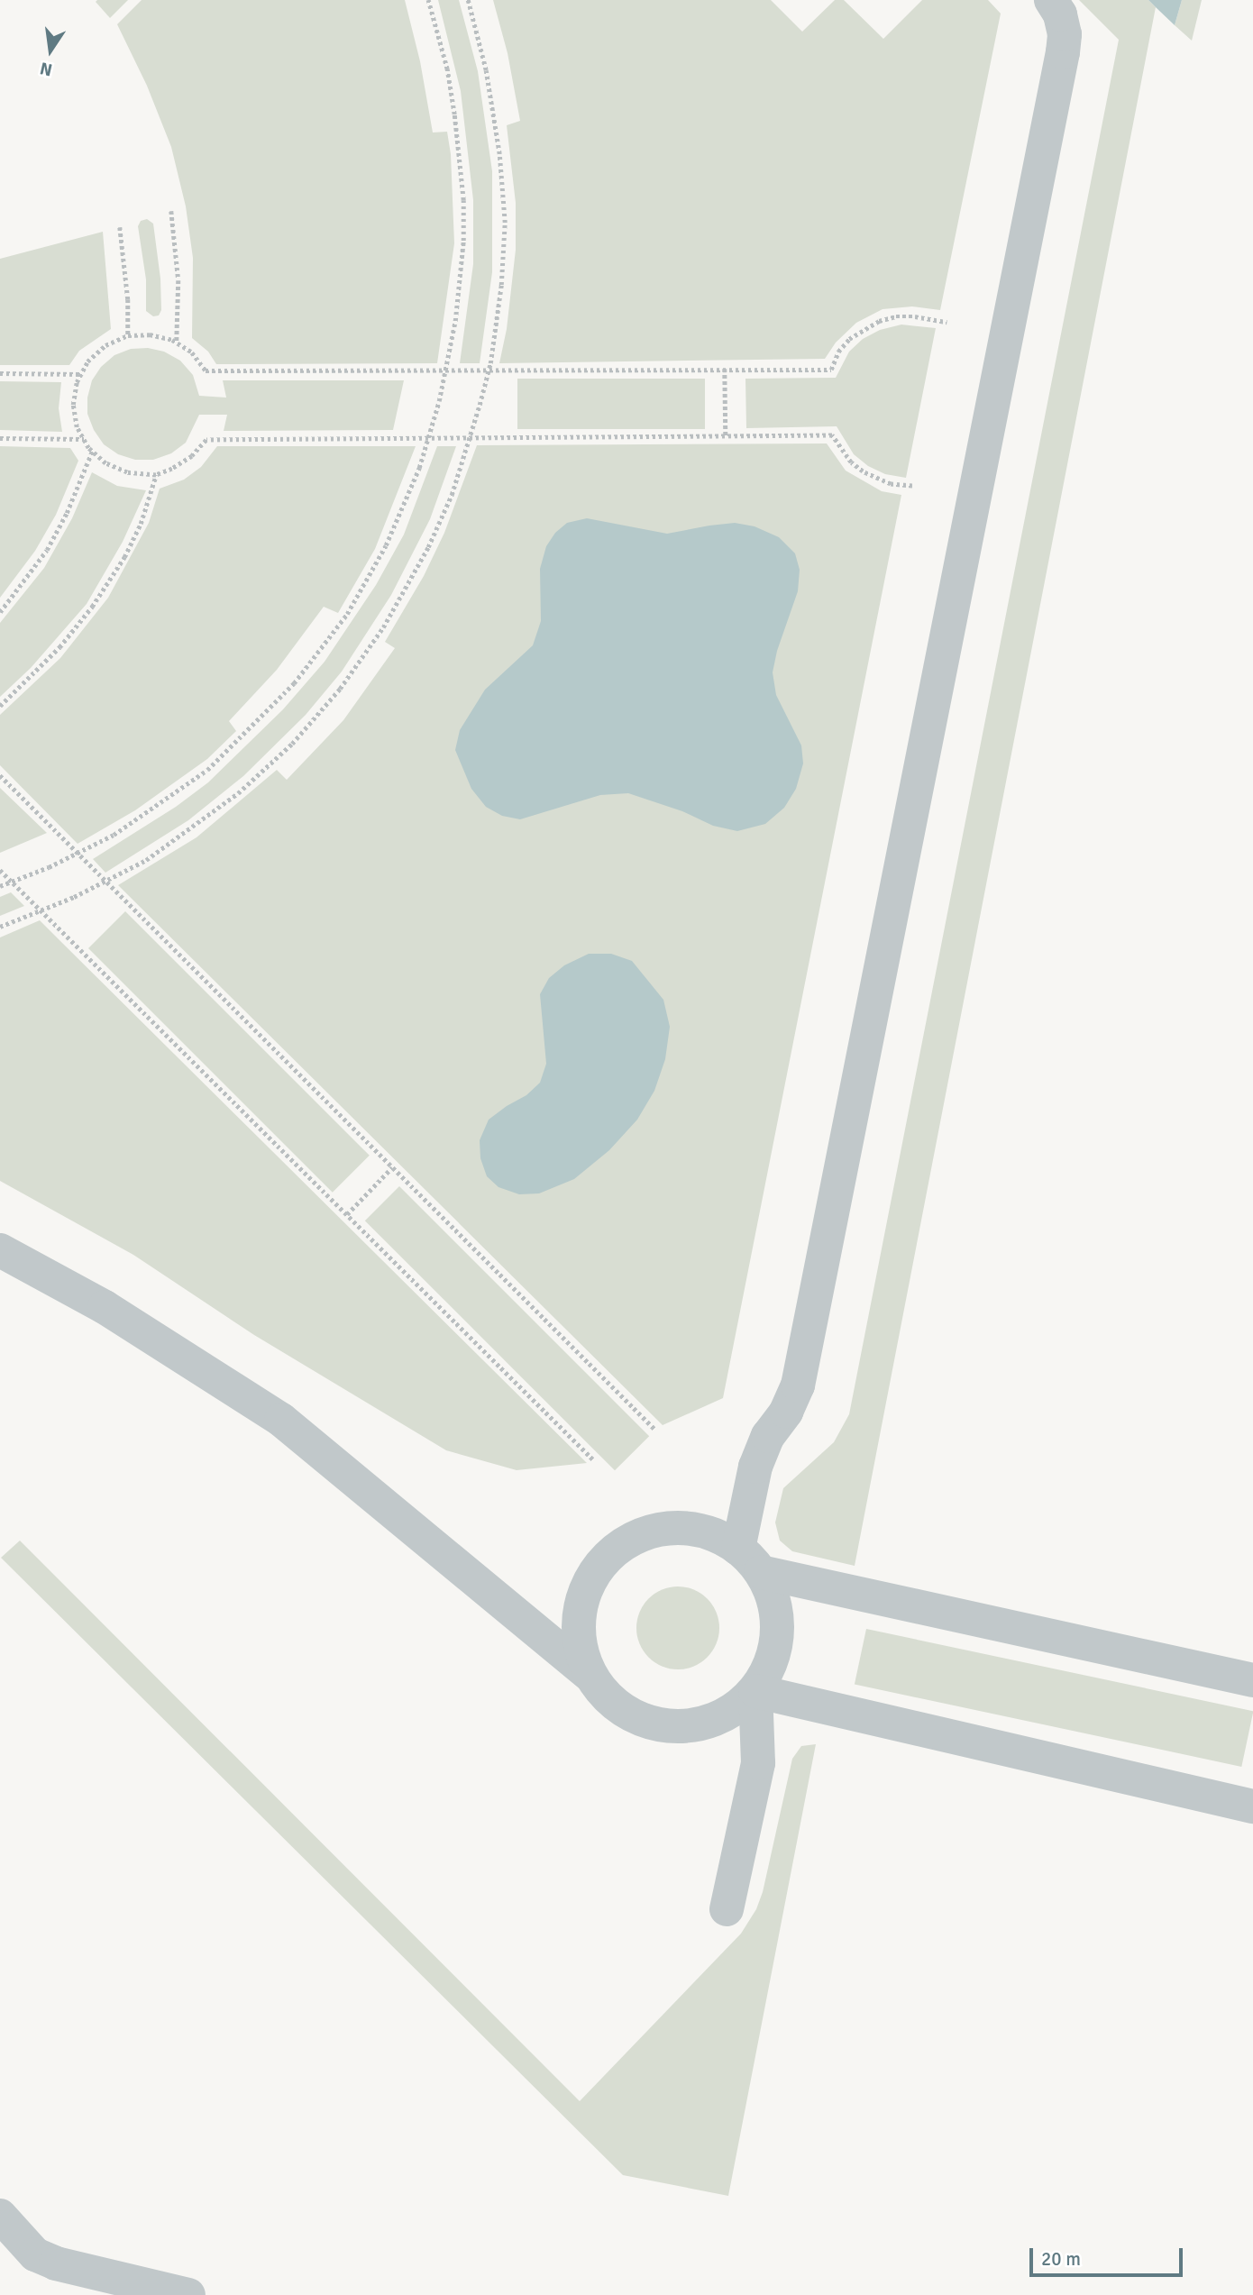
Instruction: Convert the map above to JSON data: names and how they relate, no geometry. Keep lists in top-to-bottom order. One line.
{"scale_bar":"20 m","north":"bottom"}
